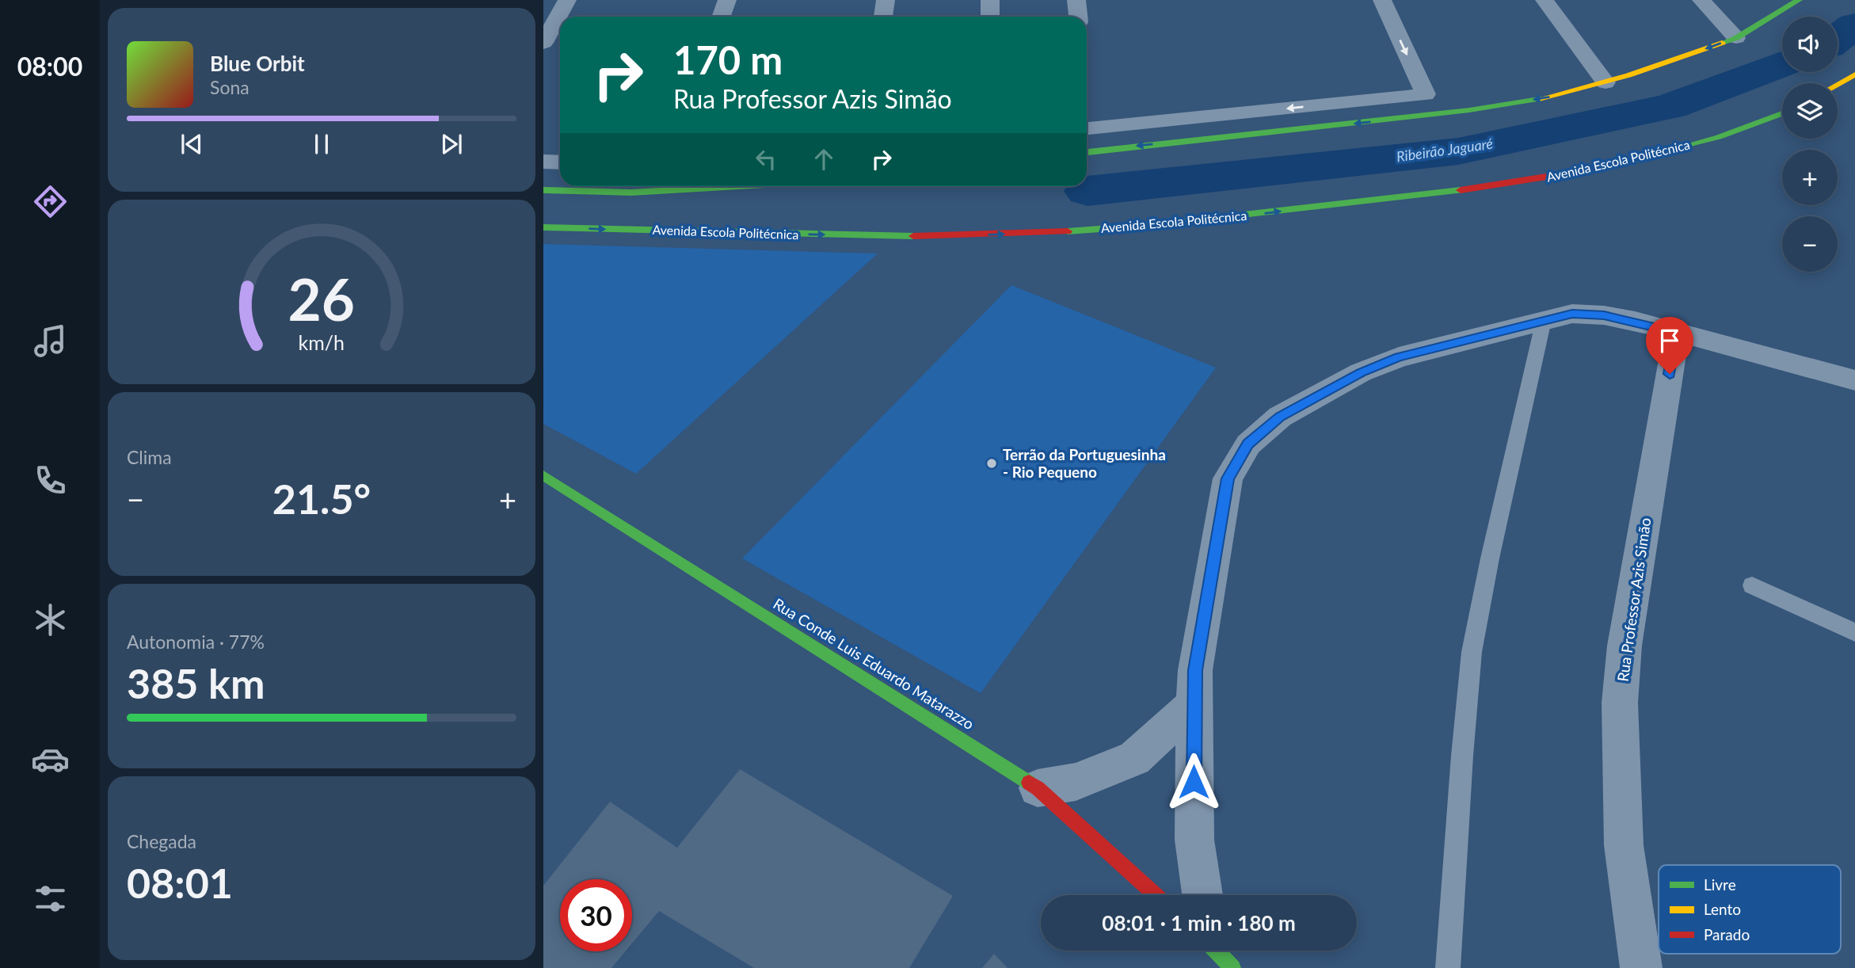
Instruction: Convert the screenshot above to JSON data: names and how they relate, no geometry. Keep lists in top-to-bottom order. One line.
{"streets":{"main road":["Avenida Escola Politécnica","Rua Conde Luis Eduardo Matarazzo"],"street":["Rua Professor Azis Simão"]},"water":["Ribeirão Jaguaré"],"places":["Terrão da Portuguesinha - Rio Pequeno"],"legend":["Livre","Lento","Parado"],"page":{"tabs":"08:00","map_buttons":["+","−"],"turn":["170 m","Rua Professor Azis Simão"],"song":["Blue Orbit","Sona"],"tile":["Clima",["Autonomia · 77%","385 km"],["Chegada","08:01"]],"heat":["−","21.5°","+"],"limit":"30","trip":"08:01 · 1 min · 180 m","gauge":["26","km/h"]}}
